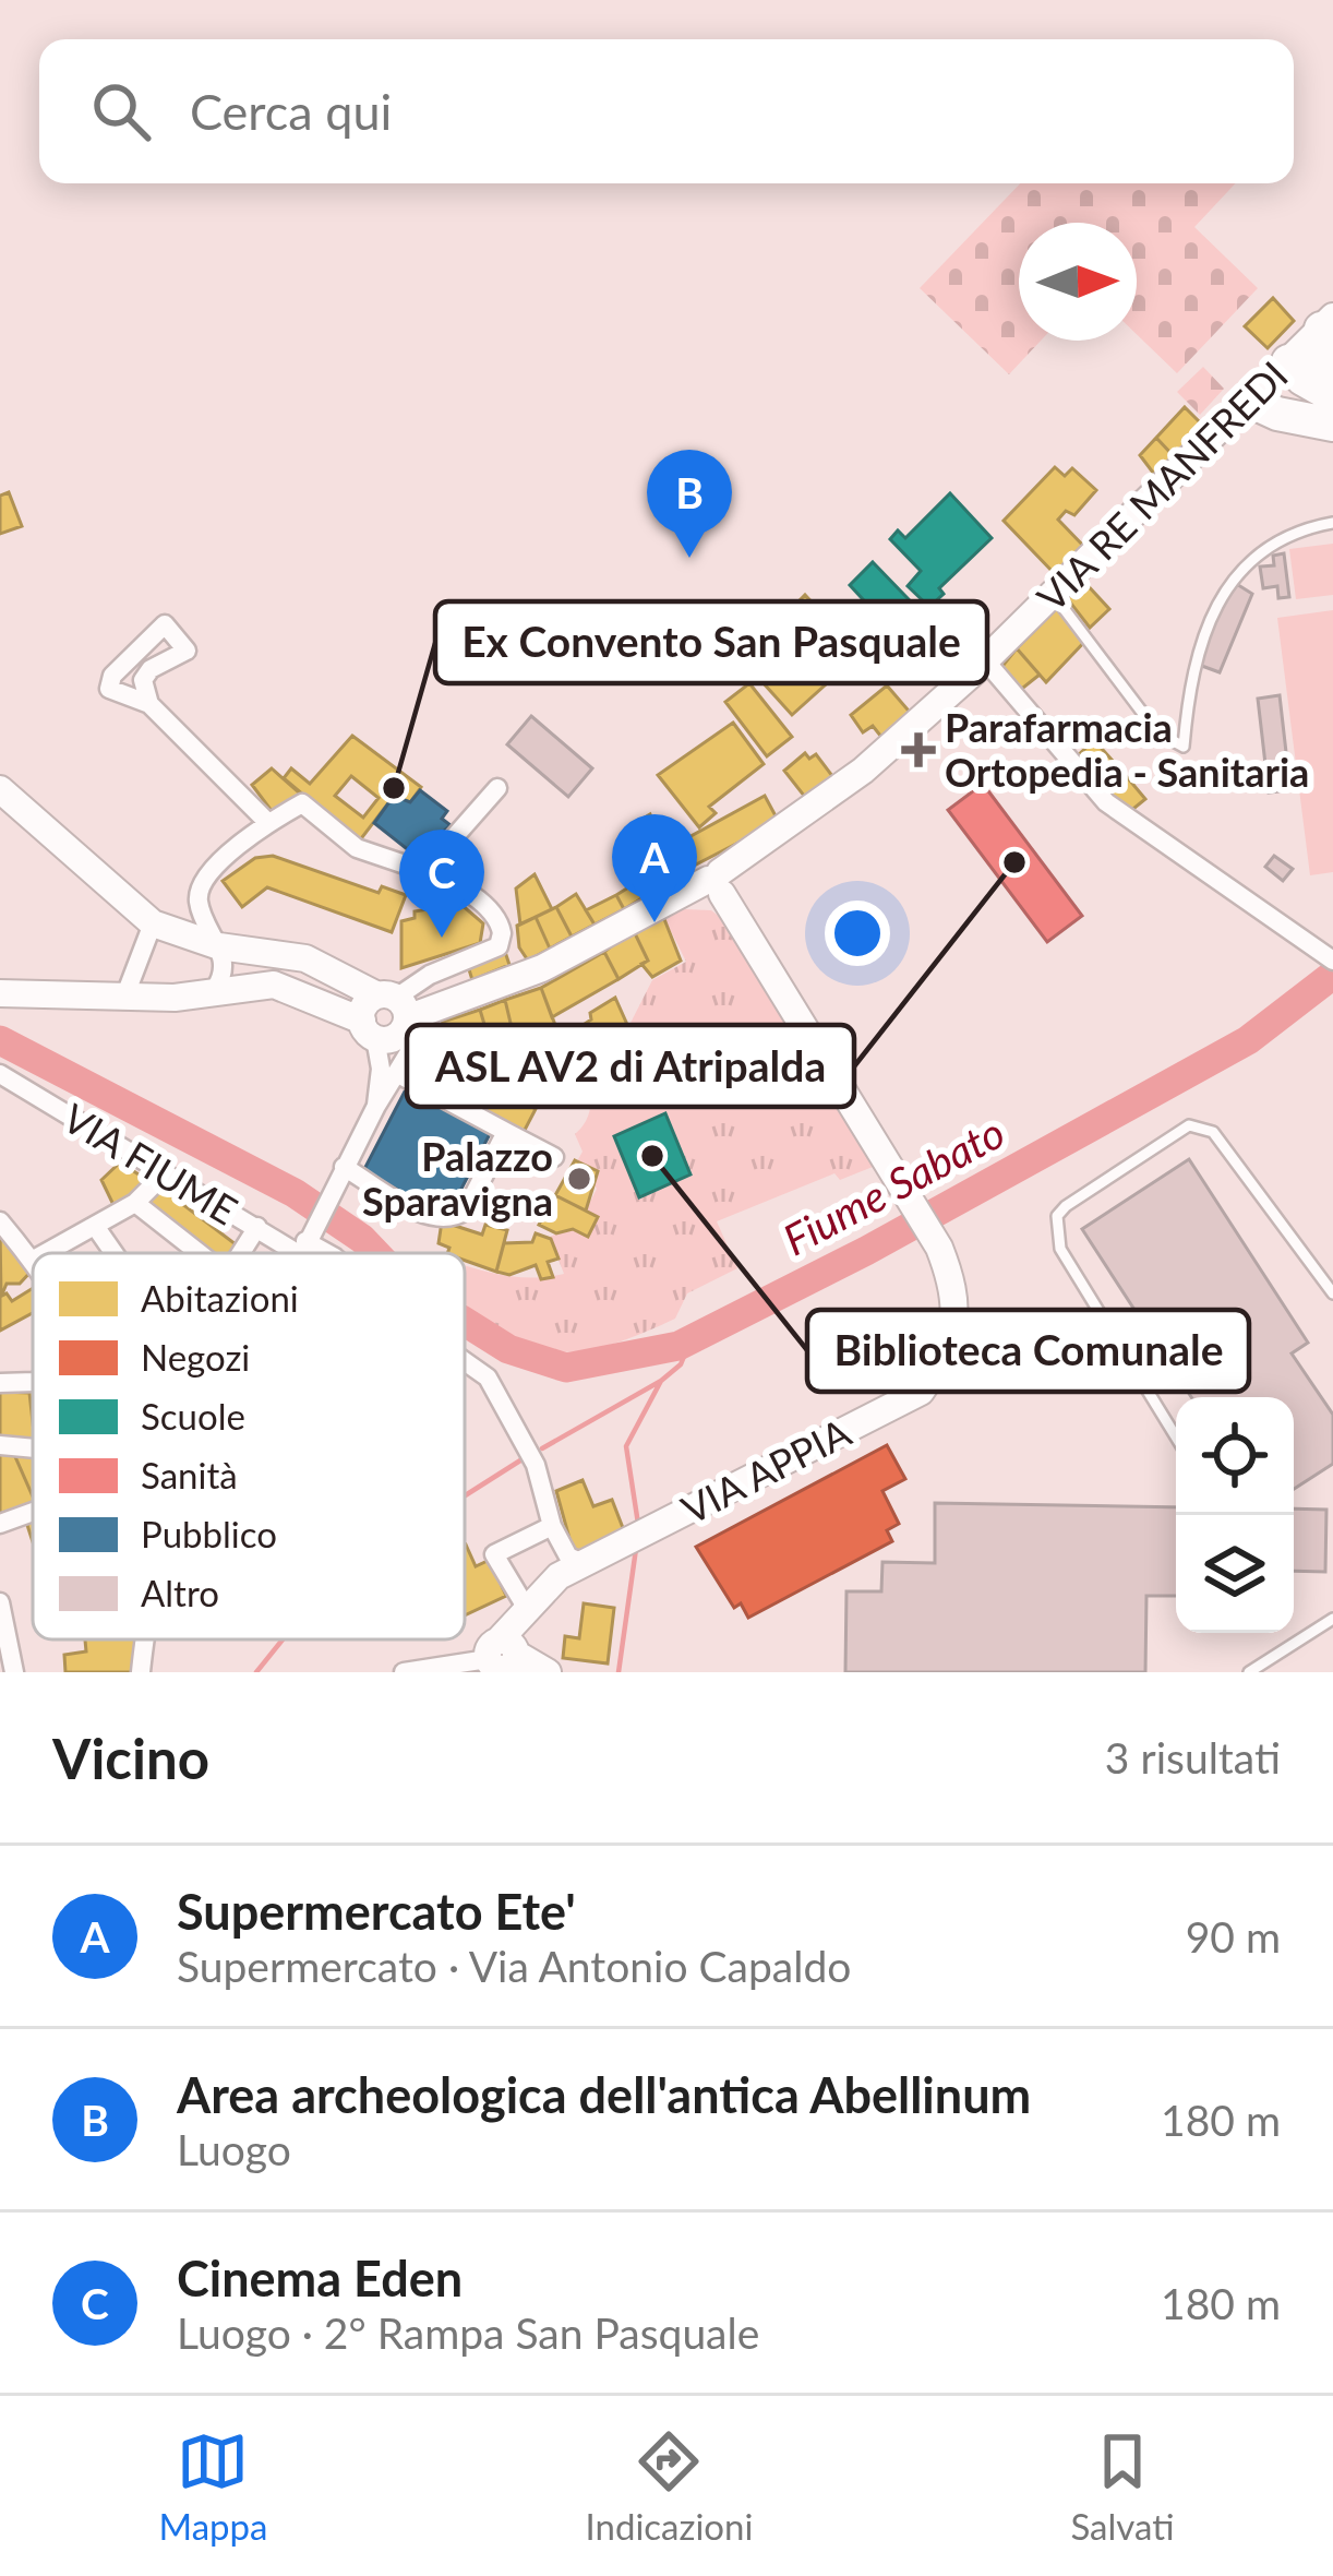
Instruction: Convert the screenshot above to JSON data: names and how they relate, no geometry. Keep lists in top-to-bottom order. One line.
{"streets":{"street":["VIA RE MANFREDI","VIA FIUME","VIA APPIA"]},"crossings":[["VIA RE MANFREDI","VIA APPIA"]],"water":["Fiume Sabato"],"places":{"health":["Parafarmacia Ortopedia - Sanitaria"],"other":["Ex Convento San Pasquale","ASL AV2 di Atripalda","Biblioteca Comunale","Palazzo Sparavigna"]},"legend":["Abitazioni","Negozi","Scuole","Sanità","Pubblico","Altro"],"north":"right","page":{"search":"Cerca qui","pins":["B","A","C"],"heading":["Vicino","3 risultati"],"list":[{"mark":"A","name":"Supermercato Ete'","note":"Supermercato · Via Antonio Capaldo","value":"90 m"},{"mark":"B","name":"Area archeologica dell'antica Abellinum","note":"Luogo","value":"180 m"},{"mark":"C","name":"Cinema Eden","note":"Luogo · 2° Rampa San Pasquale","value":"180 m"}],"nav":["Mappa","Indicazioni","Salvati"]}}
